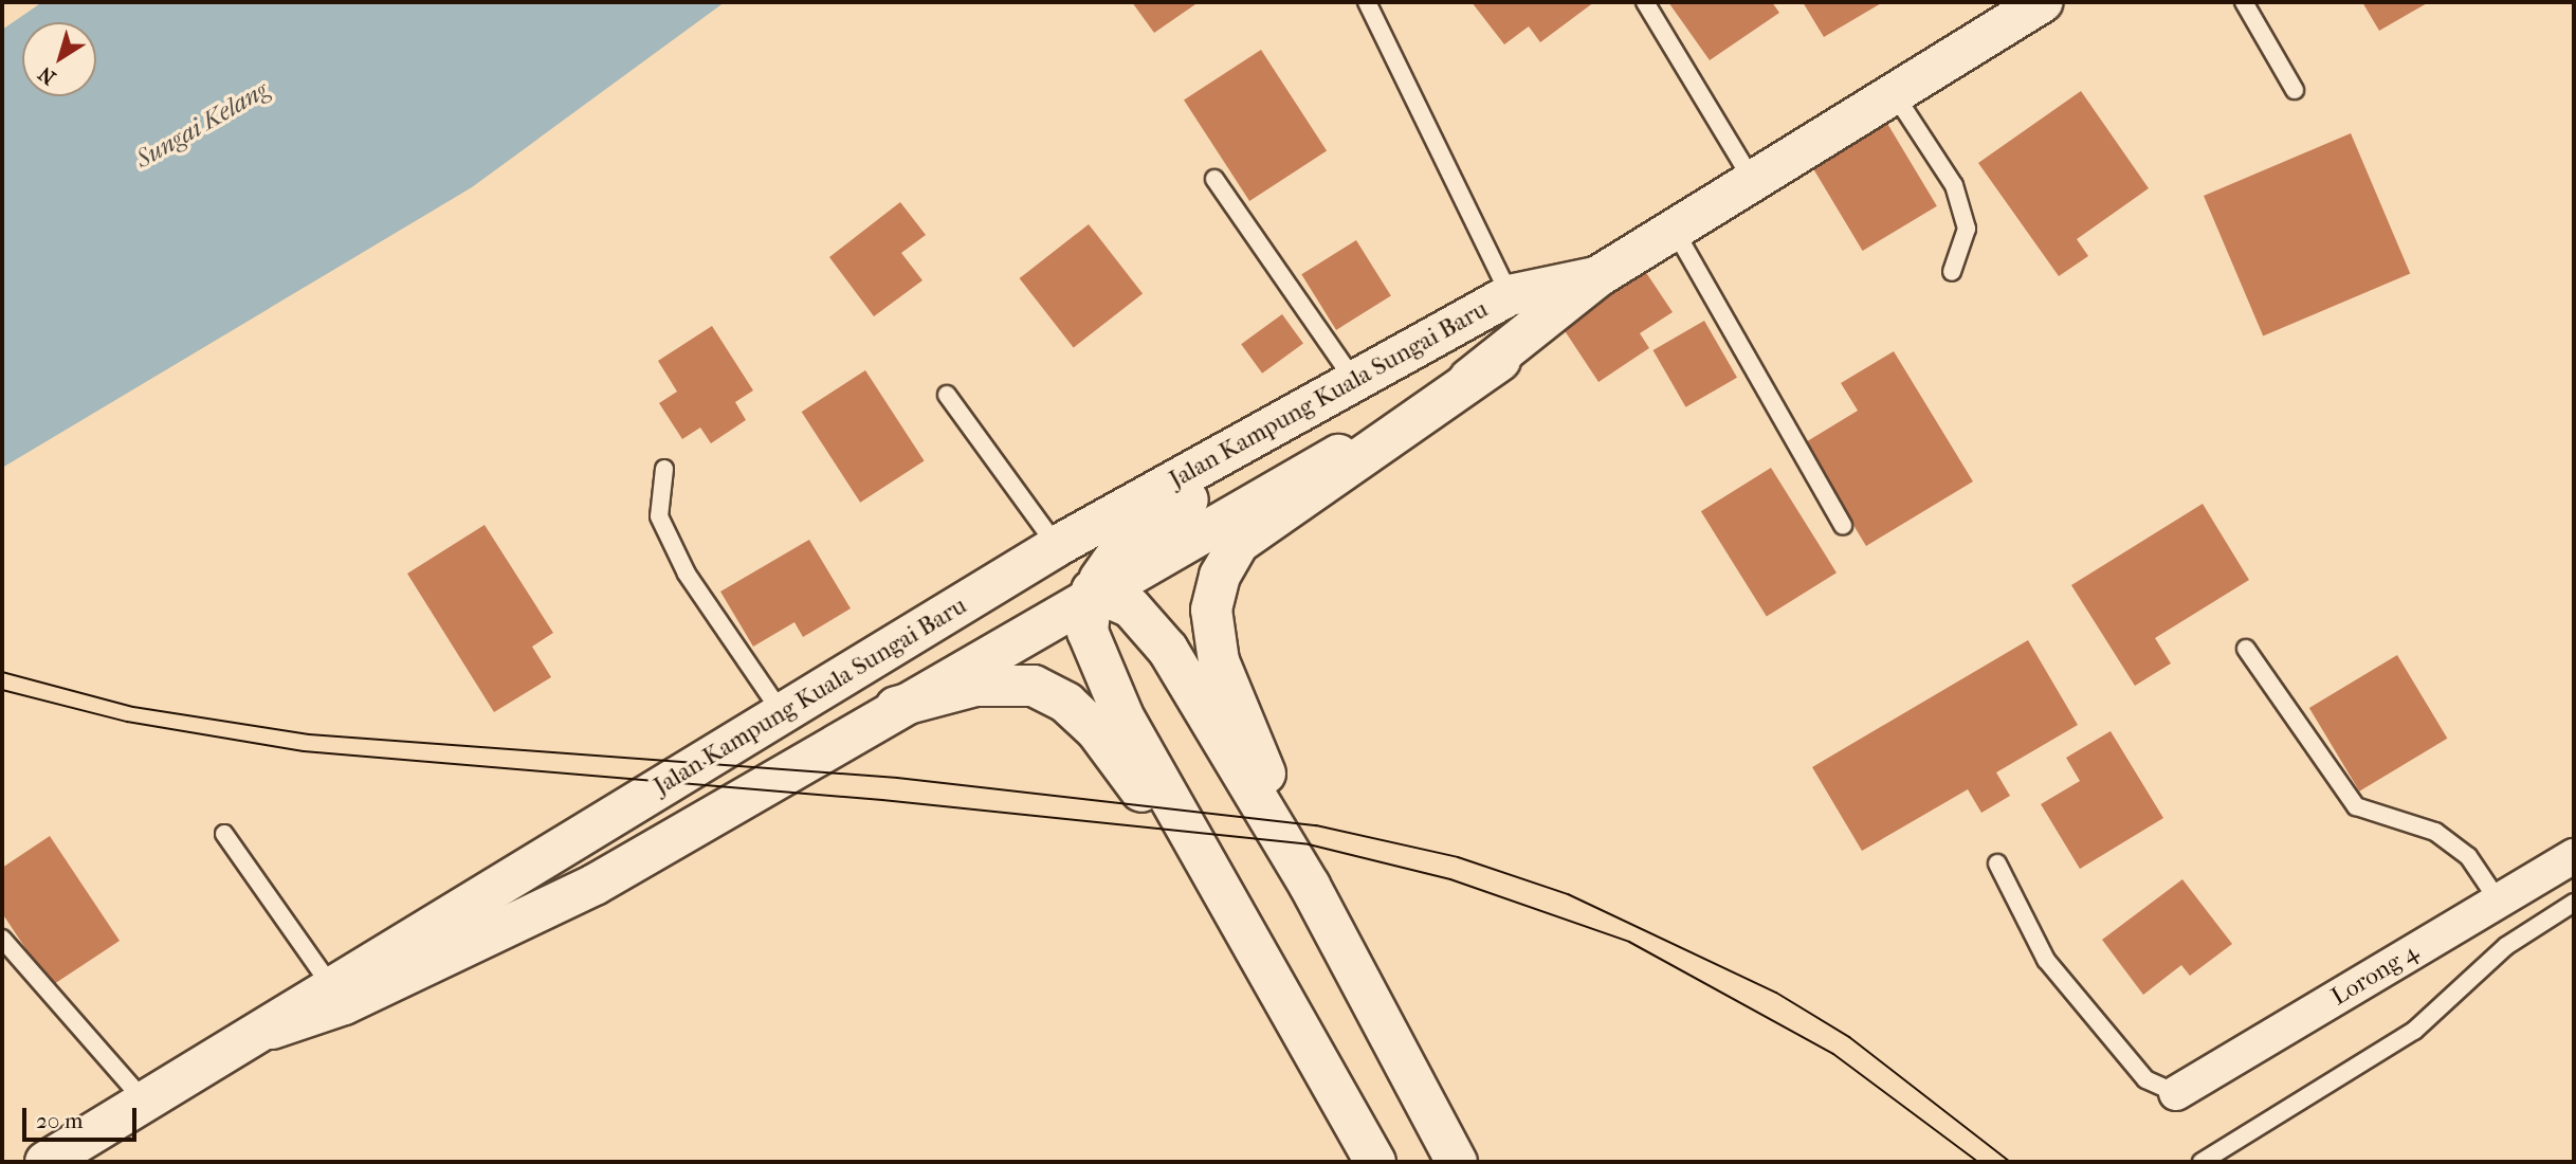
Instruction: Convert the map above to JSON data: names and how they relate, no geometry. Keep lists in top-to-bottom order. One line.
{"streets":{"street":["Jalan Kampung Kuala Sungai Baru","Lorong 4"]},"water":["Sungai Kelang"],"scale_bar":"20 m","north":"bottom left"}
